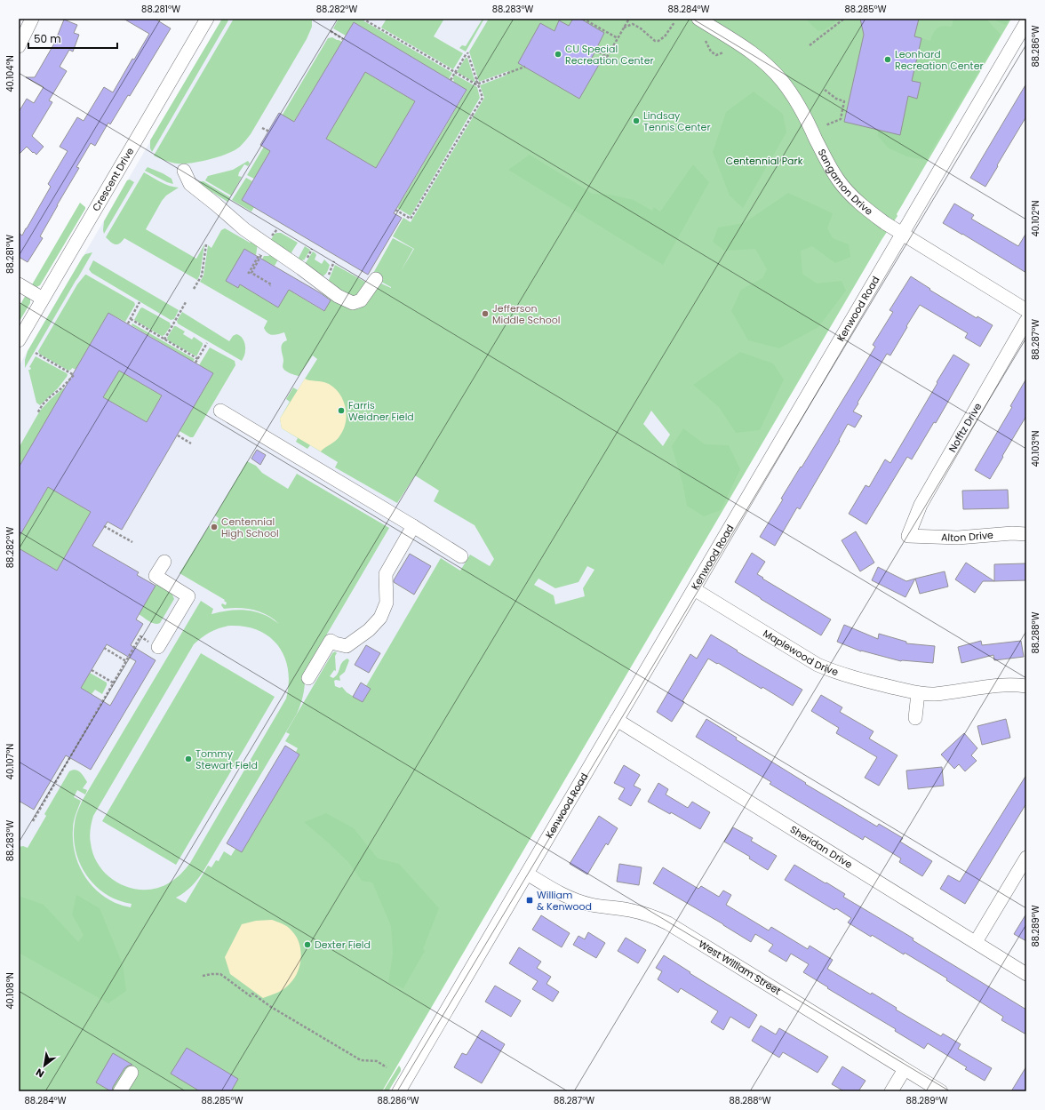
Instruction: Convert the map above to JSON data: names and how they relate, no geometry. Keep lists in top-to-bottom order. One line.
{"streets":{"street":["Crescent Drive","Sangamon Drive","Kenwood Road","Nofftz Drive","Alton Drive","Maplewood Drive","Sheridan Drive","West William Street"]},"crossings":[["Sangamon Drive","Kenwood Road"],["Kenwood Road","Maplewood Drive"],["Kenwood Road","Sheridan Drive"],["Kenwood Road","West William Street"],["Nofftz Drive","Alton Drive"]],"parks":["Centennial Park"],"places":{"other":["CU Special Recreation Center","Leonhard Recreation Center","Lindsay Tennis Center","Jefferson Middle School","Farris Weidner Field","Centennial High School","Tommy Stewart Field","Dexter Field"],"transit":["William & Kenwood"]},"scale_bar":"50 m","north":"bottom left","coordinates":["88.281°W","88.282°W","88.283°W","88.284°W","88.285°W","88.286°W","40.104°N","40.102°N","88.287°W","40.103°N","88.288°W","40.107°N","88.289°W","40.108°N"]}
